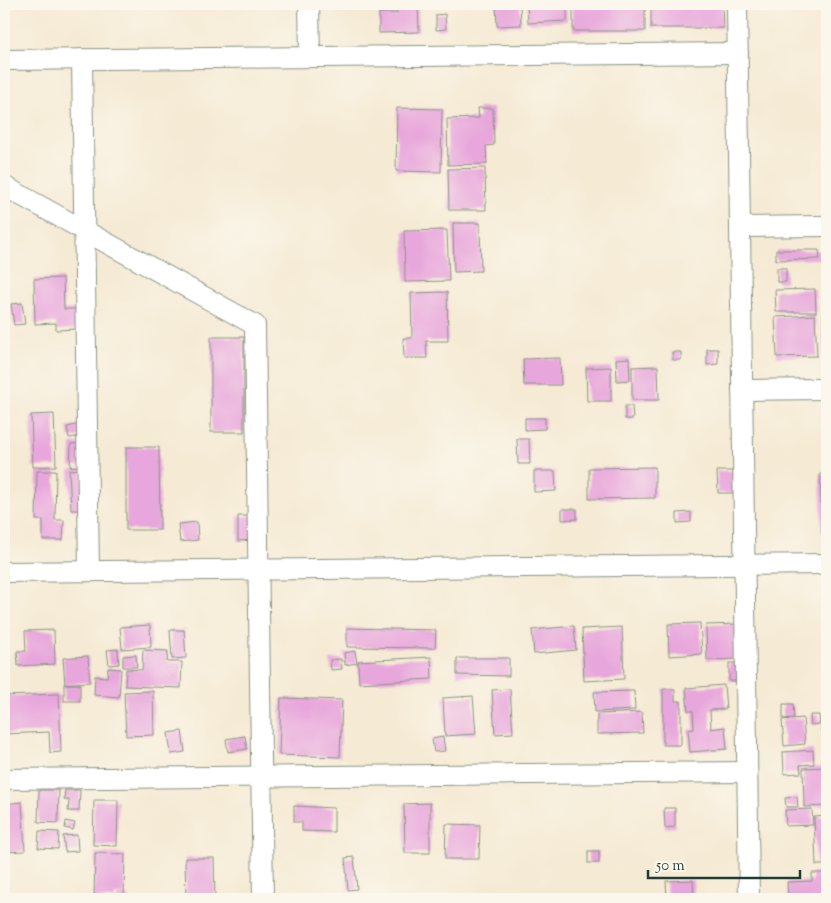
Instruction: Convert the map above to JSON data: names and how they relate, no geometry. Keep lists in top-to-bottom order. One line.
{"scale_bar":"50 m"}
